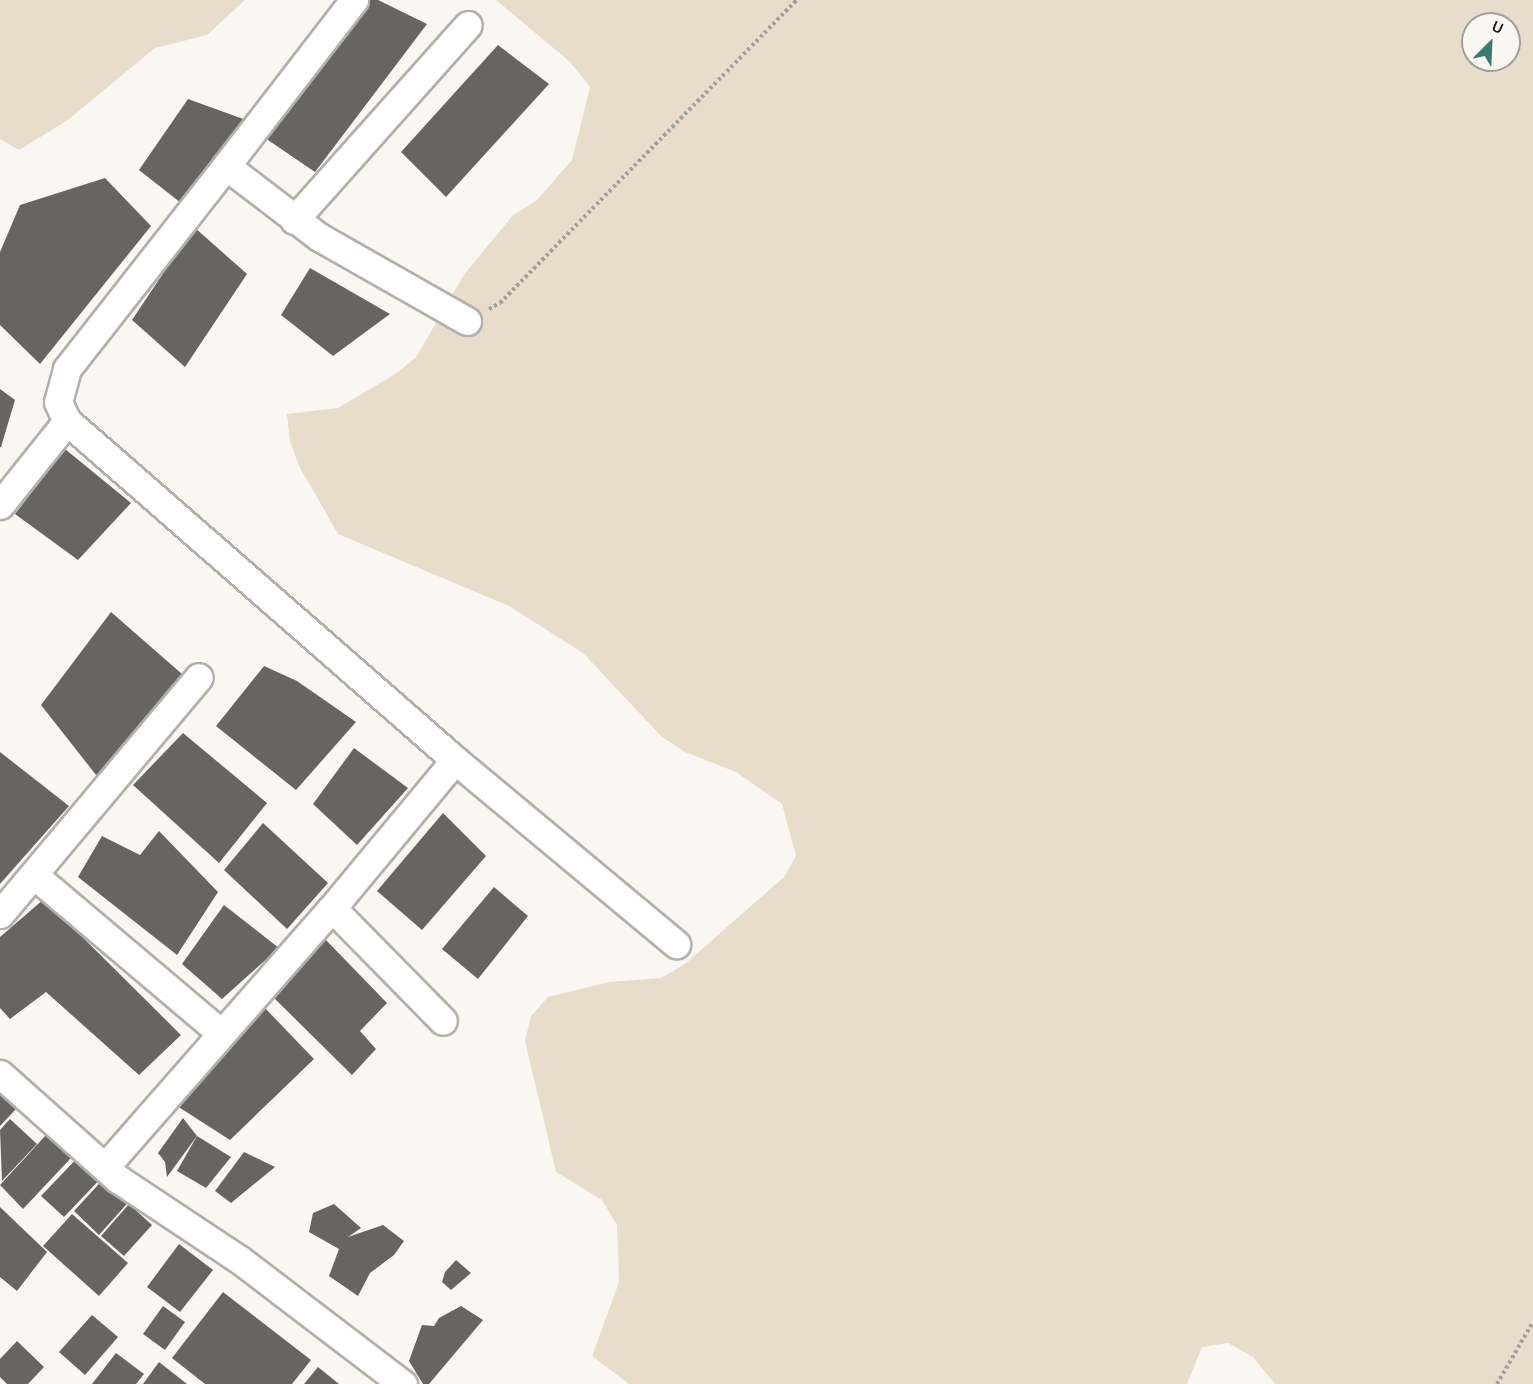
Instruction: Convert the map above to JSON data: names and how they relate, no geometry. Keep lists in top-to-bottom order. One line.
{"north":"top right"}
